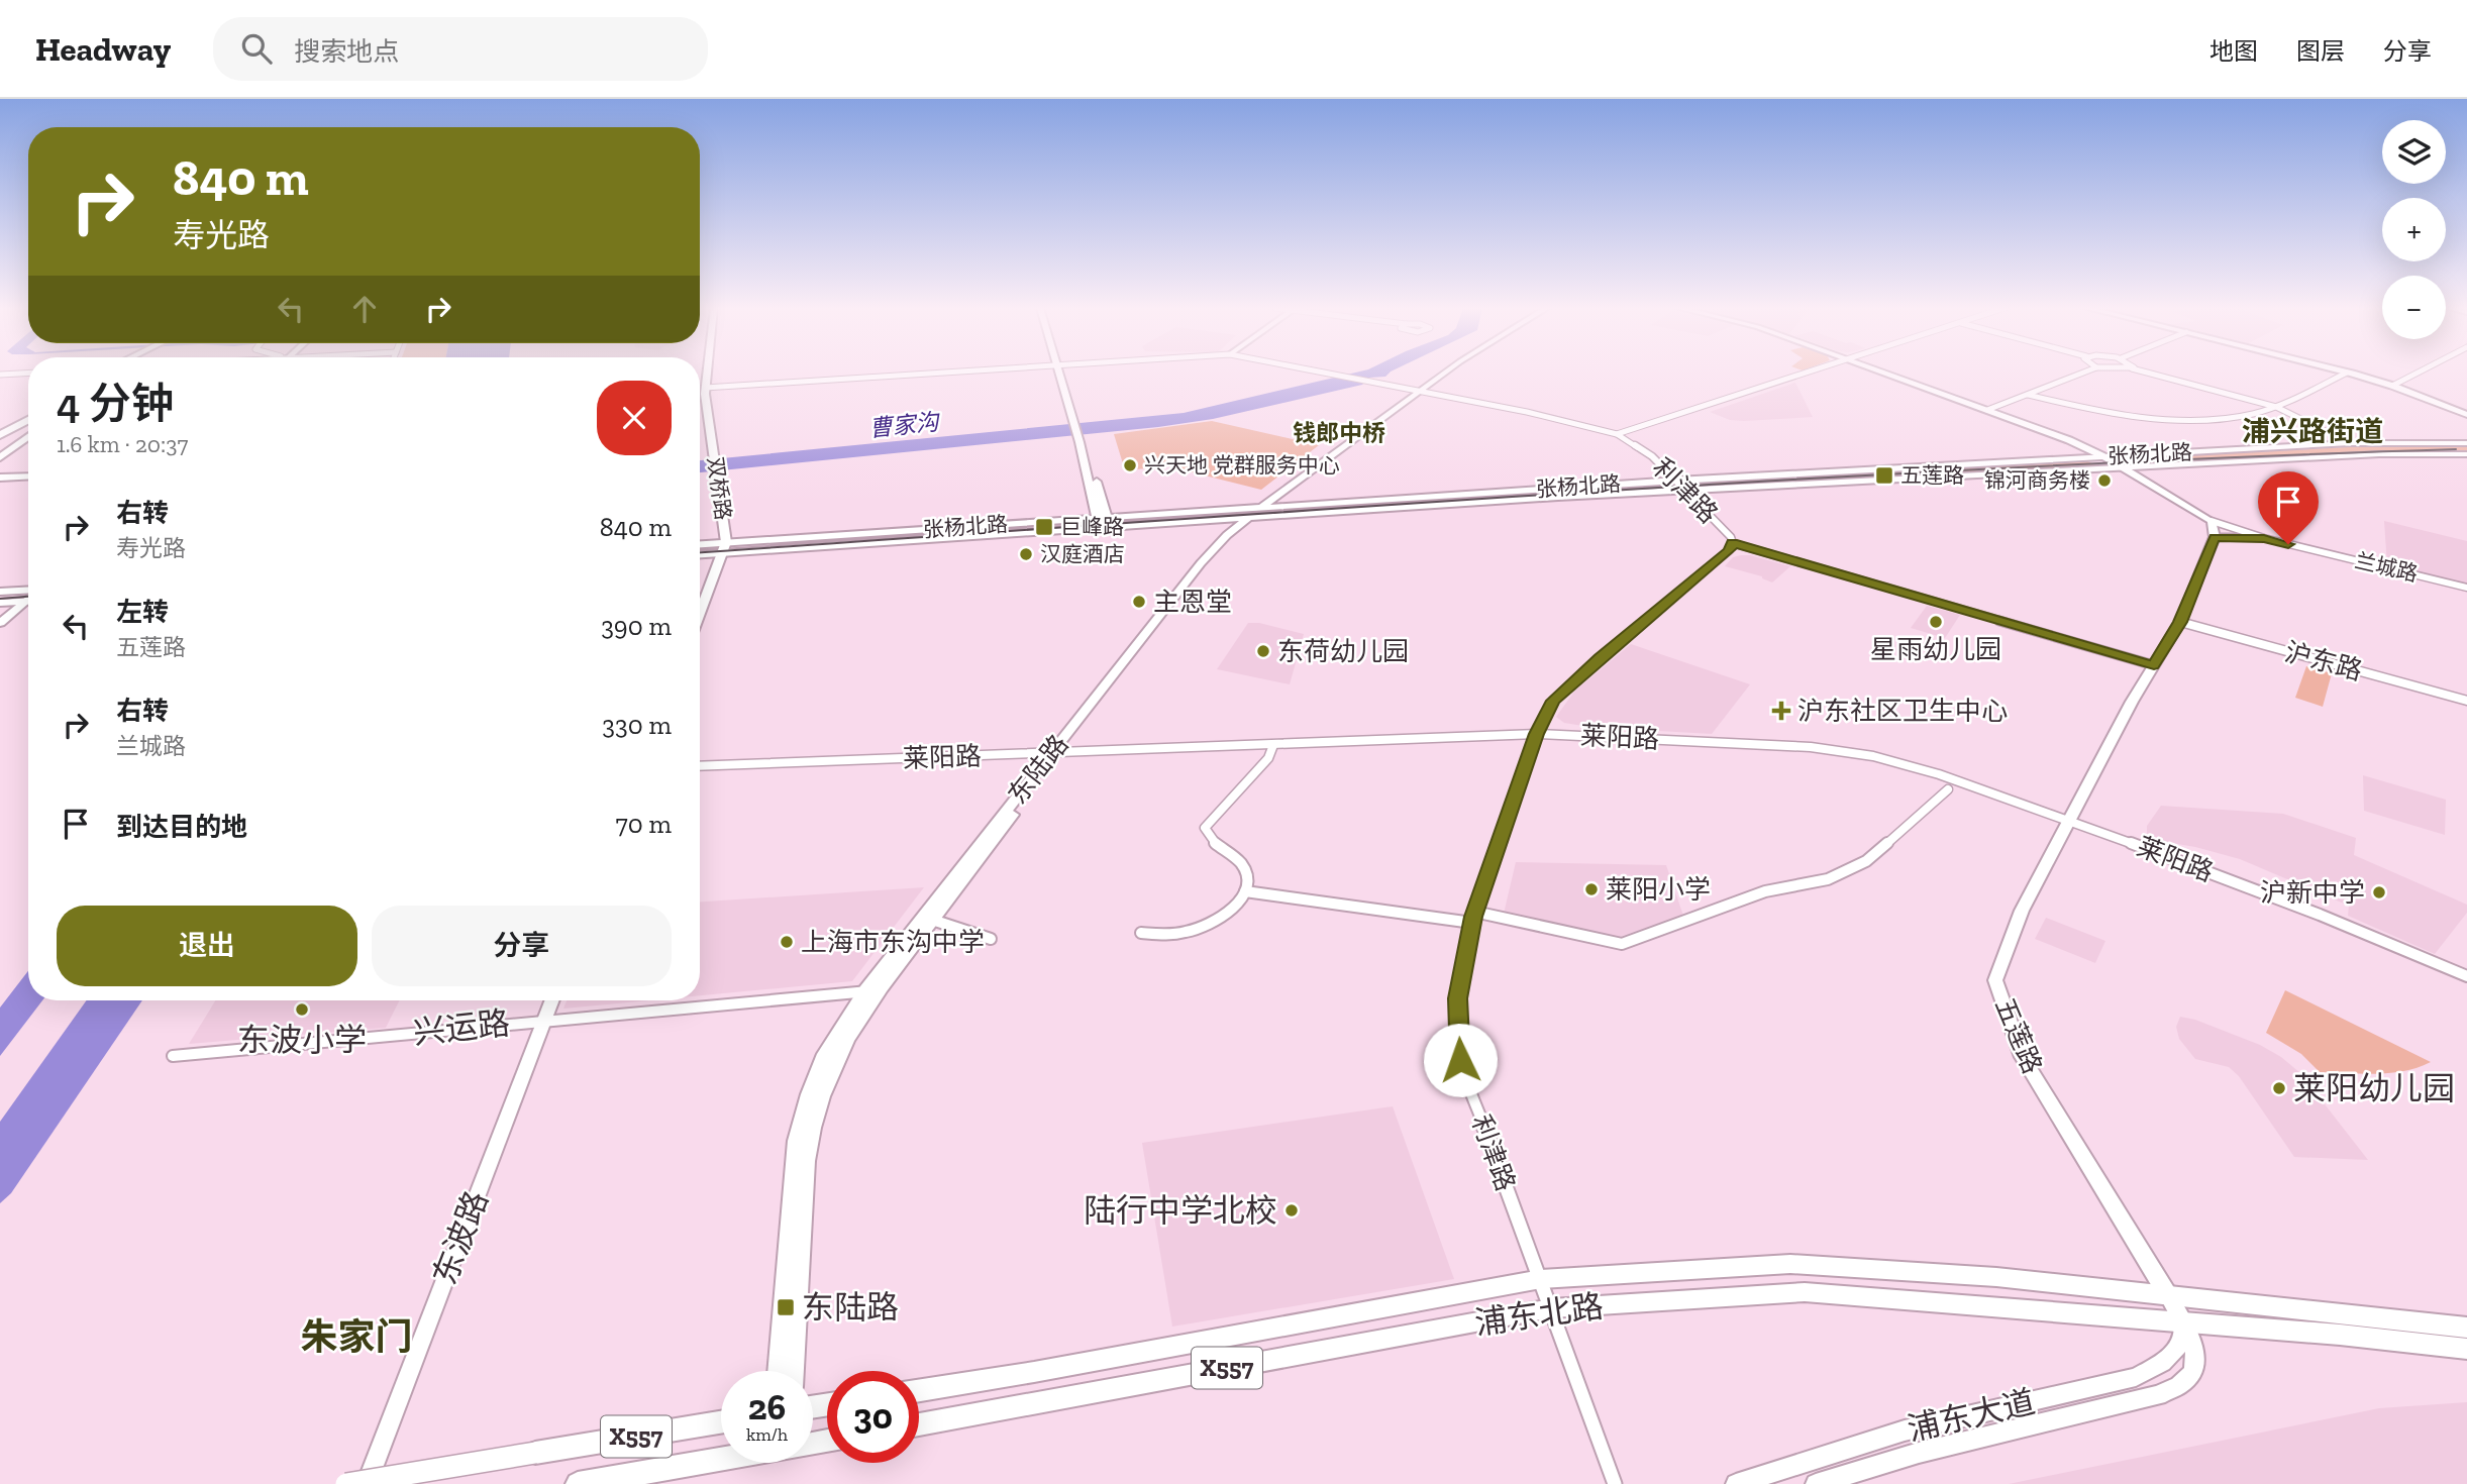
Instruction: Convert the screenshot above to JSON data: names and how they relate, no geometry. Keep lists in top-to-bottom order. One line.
{"streets":{"main road":["张杨北路","双桥路","东陆路","五莲路","东波路","浦东北路","X557","浦东大道"],"street":["利津路","兰城路","沪东路","莱阳路","兴运路"]},"crossings":[["张杨北路","双桥路"],["张杨北路","利津路"],["张杨北路","东陆路"],["双桥路","利津路"],["利津路","莱阳路"],["利津路","东陆路"],["利津路","浦东北路"],["兰城路","五莲路"],["沪东路","五莲路"],["莱阳路","东陆路"],["莱阳路","五莲路"],["东陆路","兴运路"],["兴运路","东波路"],["五莲路","浦东北路"],["五莲路","浦东大道"],["浦东北路","浦东大道"]],"districts":["浦兴路街道","钱郎中桥","朱家门"],"water":["曹家沟"],"places":{"other":["兴天地 党群服务中心","锦河商务楼","汉庭酒店","主恩堂","星雨幼儿园","东荷幼儿园","莱阳小学","沪新中学","上海市东沟中学","东波小学","莱阳幼儿园","陆行中学北校"],"transit":["五莲路","巨峰路","东陆路"],"health":["沪东社区卫生中心"]},"page":{"header":"Headway","search":"搜索地点","nav":["地图","图层","分享"],"map_buttons":["+","−"],"turn":["840 m","寿光路"],"heading":["4 分钟","1.6 km · 20:37"],"list":[{"name":"右转","note":"寿光路","value":"840 m"},{"name":"左转","note":"五莲路","value":"390 m"},{"name":"右转","note":"兰城路","value":"330 m"},{"name":"到达目的地","value":"70 m"}],"buttons":["退出","分享"],"speed":"26 km/h","limit":"30"}}
